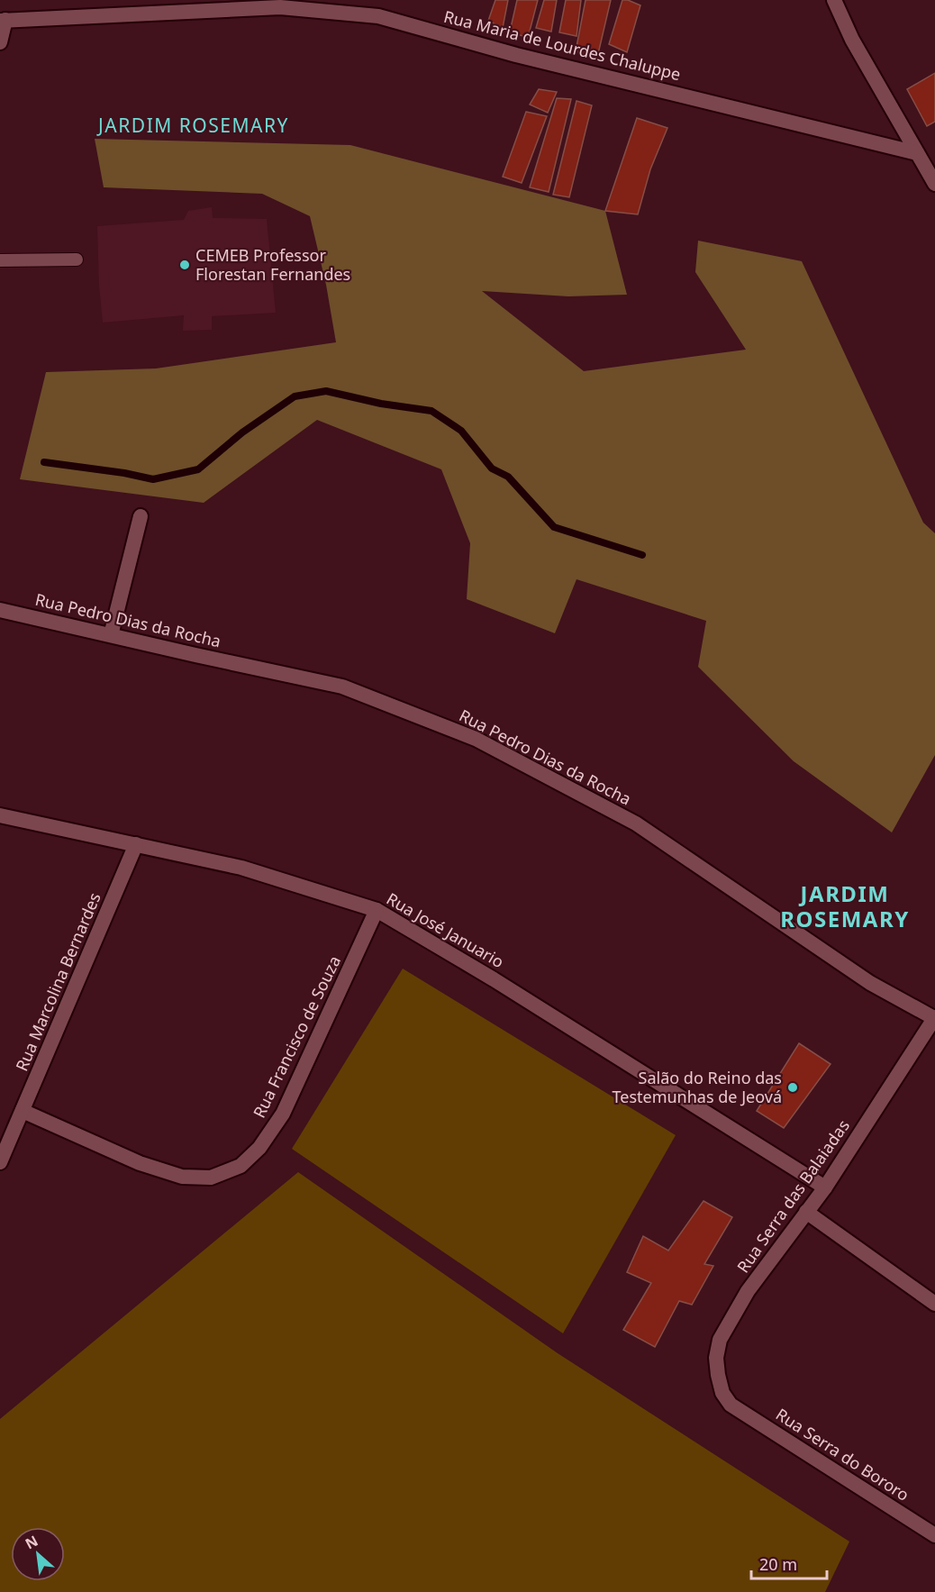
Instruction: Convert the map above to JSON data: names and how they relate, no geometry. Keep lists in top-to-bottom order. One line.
{"streets":{"street":["Rua Maria de Lourdes Chaluppe","Rua Pedro Dias da Rocha","Rua José Januario","Rua Marcolina Bernardes","Rua Francisco de Souza","Rua Serra das Balaiadas","Rua Serra do Bororo"]},"crossings":[["Rua Pedro Dias da Rocha","Rua Serra das Balaiadas"],["Rua José Januario","Rua Marcolina Bernardes"],["Rua José Januario","Rua Francisco de Souza"],["Rua José Januario","Rua Serra das Balaiadas"],["Rua Marcolina Bernardes","Rua Francisco de Souza"],["Rua Serra das Balaiadas","Rua Serra do Bororo"]],"districts":["JARDIM ROSEMARY","JARDIM ROSEMARY"],"places":["CEMEB Professor Florestan Fernandes","Salão do Reino das Testemunhas de Jeová"],"scale_bar":"20 m","north":"top left"}
